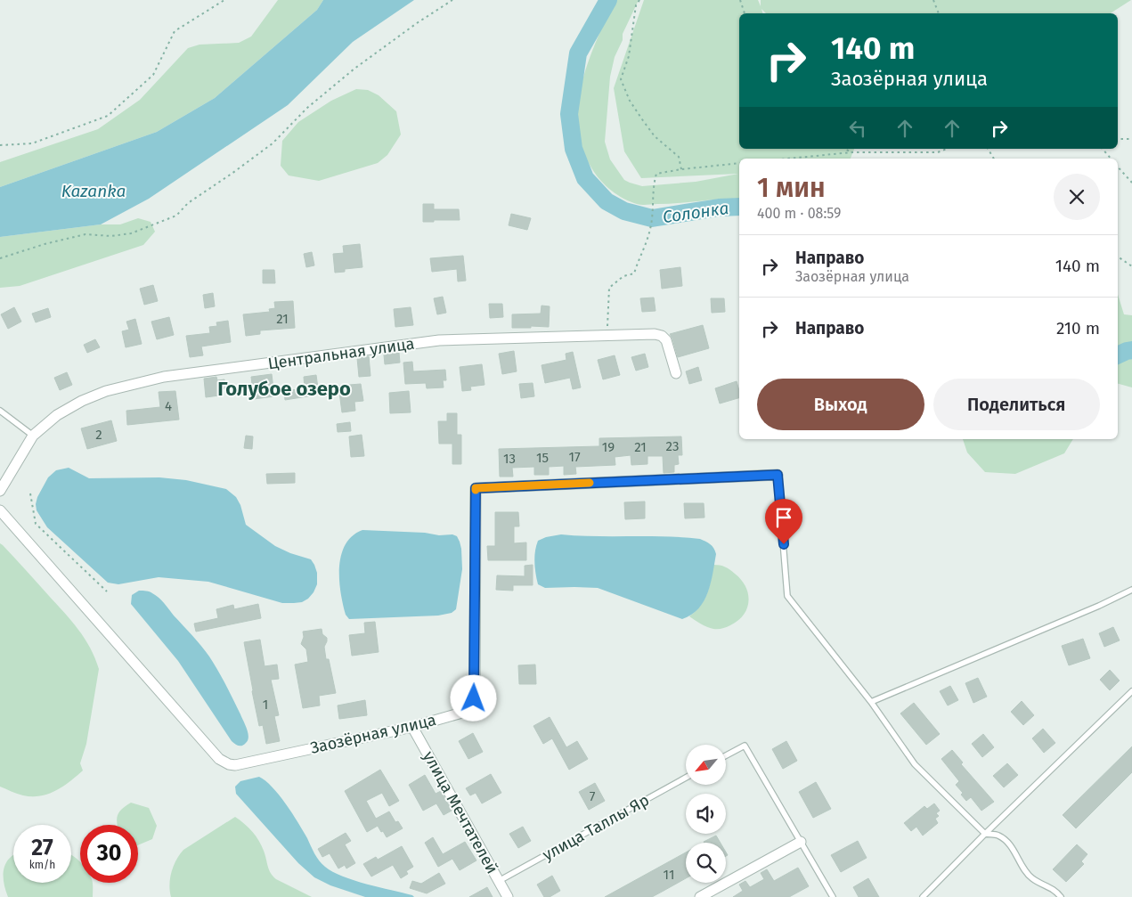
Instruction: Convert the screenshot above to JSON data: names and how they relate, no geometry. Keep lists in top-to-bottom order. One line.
{"streets":{"street":["Центральная улица","Заозёрная улица","улица Мечтателей"],"lane":["улица Таллы Яр"]},"crossings":[["Заозёрная улица","улица Мечтателей"],["улица Мечтателей","улица Таллы Яр"]],"districts":["Голубое озеро"],"water":["Kazanka","Солонка"],"house_numbers":["21","4","2","23","19","21","17","15","13","1","7","11"],"north":"bottom left","page":{"turn":["140 m","Заозёрная улица"],"heading":["1 мин","400 m · 08:59"],"list":[{"name":"Направо","note":"Заозёрная улица","value":"140 m"},{"name":"Направо","value":"210 m"}],"buttons":["Выход","Поделиться"],"speed":"27 km/h","limit":"30"}}
